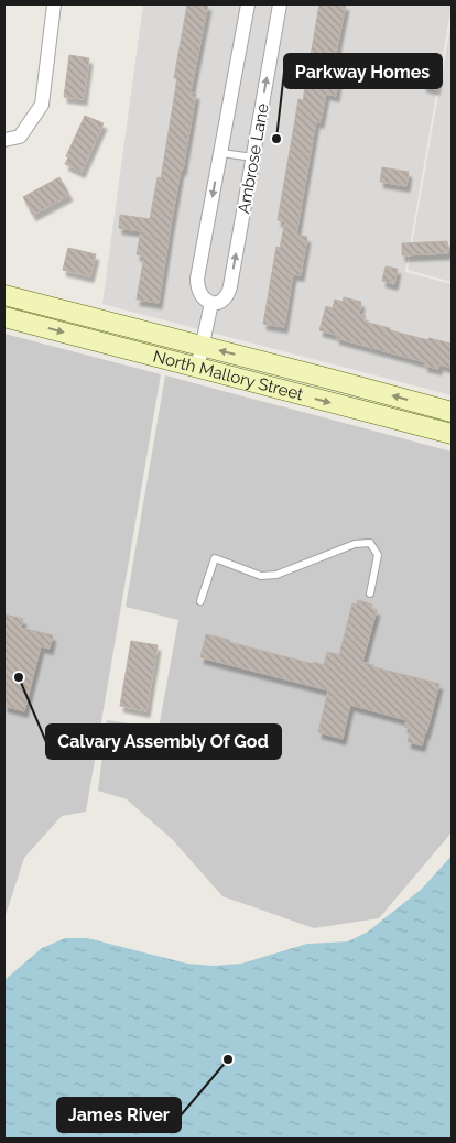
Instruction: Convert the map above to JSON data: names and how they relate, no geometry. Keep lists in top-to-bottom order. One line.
{"streets":{"main road":["North Mallory Street"],"street":["Ambrose Lane"]},"places":["Parkway Homes","Calvary Assembly Of God","James River"]}
